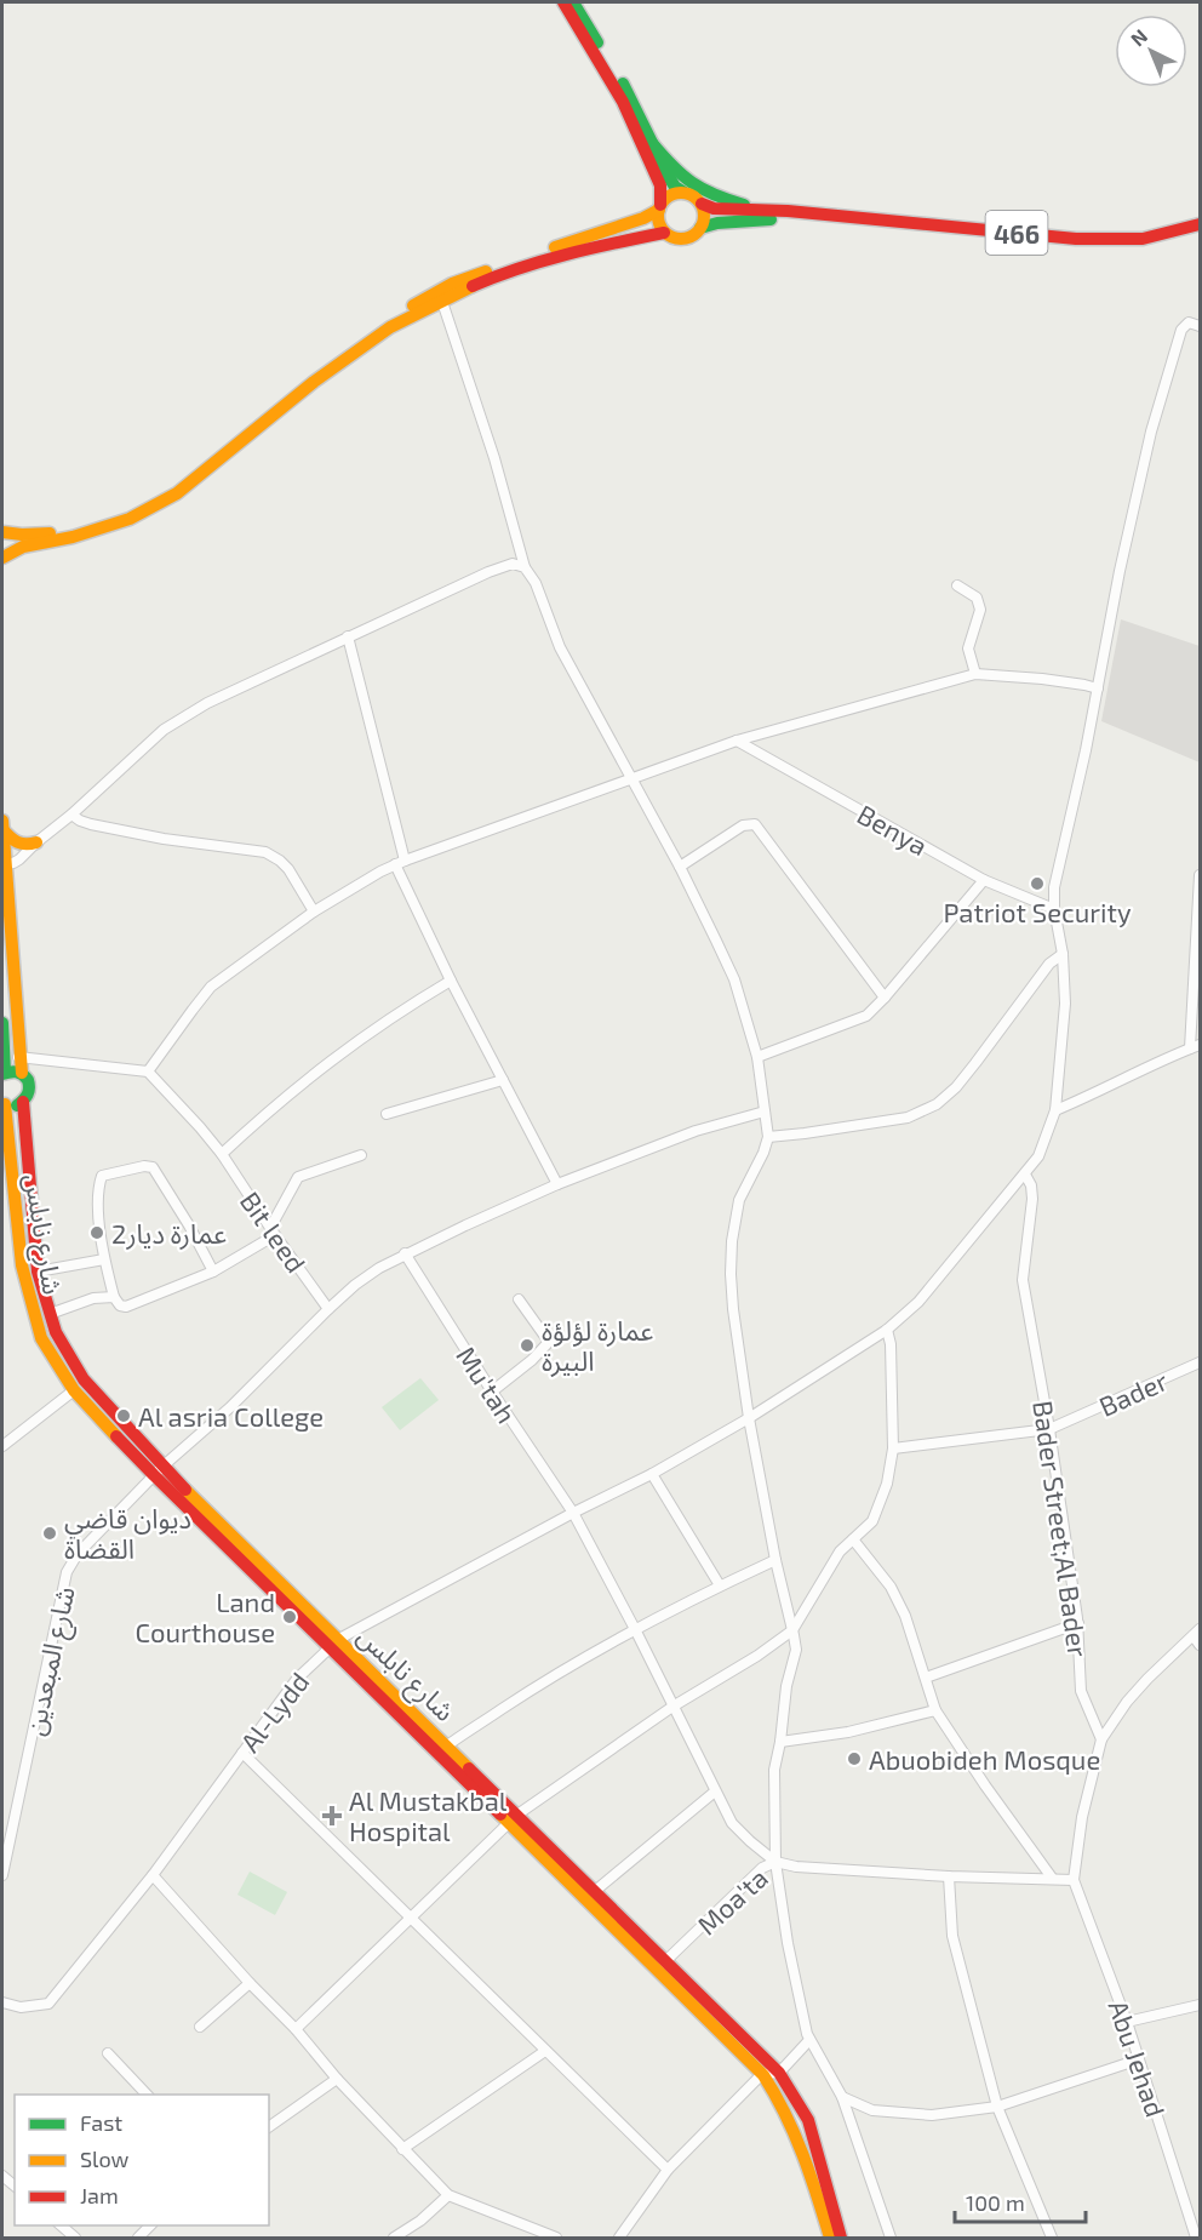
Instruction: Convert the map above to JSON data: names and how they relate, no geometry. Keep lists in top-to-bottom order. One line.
{"streets":{"main road":["466","شارع نابلس"],"street":["Benya","Bit leed","Mu'tah","Bader","Bader Street;Al Bader","شارع المبعدين","Al-Lydd","Moa'ta","Abu Jehad"]},"crossings":[["Benya","Al-Lydd"],["Bit leed","شارع المبعدين"],["شارع نابلس","شارع المبعدين"],["شارع نابلس","Al-Lydd"],["شارع نابلس","Moa'ta"],["Mu'tah","شارع المبعدين"],["Mu'tah","Al-Lydd"],["Mu'tah","Moa'ta"],["Bader","Bader Street;Al Bader"],["Bader Street;Al Bader","Al-Lydd"]],"places":{"other":["Patriot Security","عمارة ديار2","عمارة لؤلؤة البيرة","Al asria College","ديوان قاضي القضاة","Land Courthouse","Abuobideh Mosque"],"health":["Al Mustakbal Hospital"]},"legend":["Fast","Slow","Jam"],"scale_bar":"100 m","north":"top left"}
